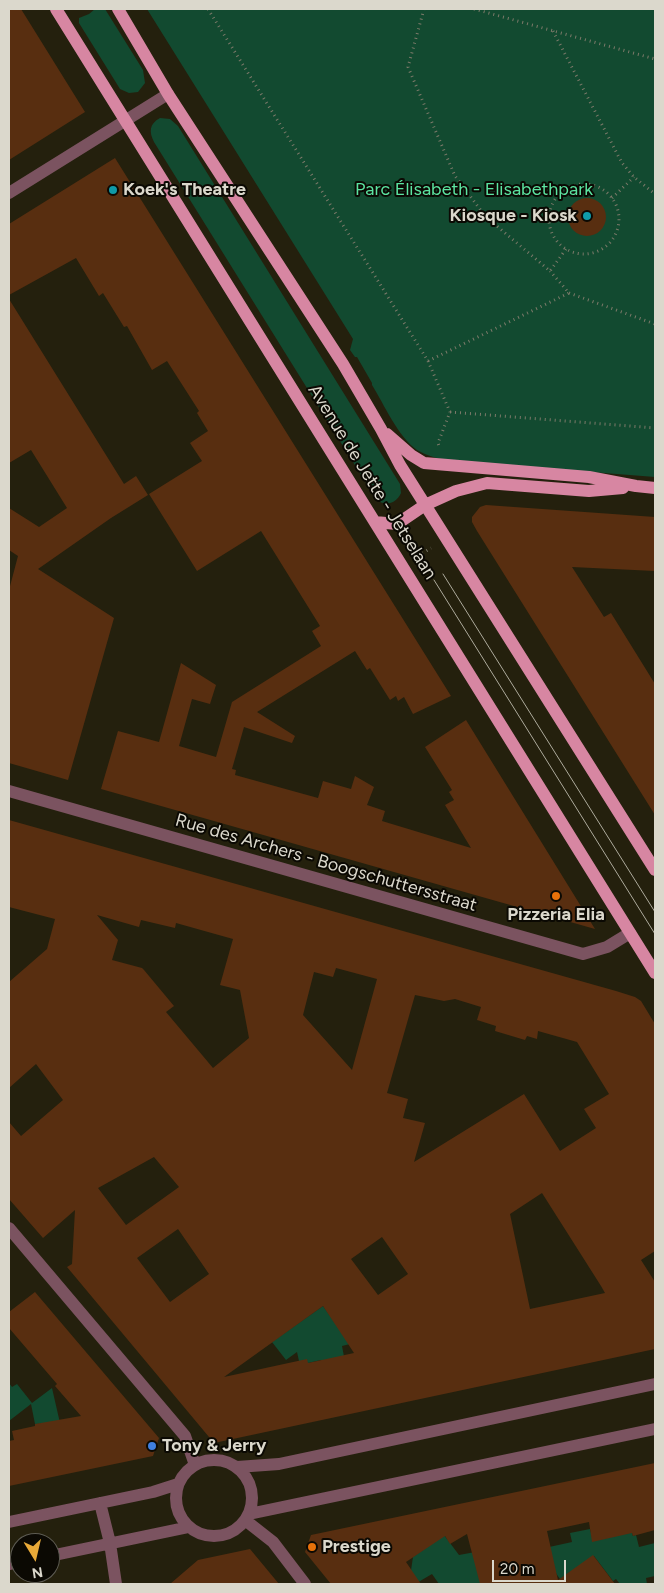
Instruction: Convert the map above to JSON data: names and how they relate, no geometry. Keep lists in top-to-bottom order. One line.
{"streets":{"main road":["Avenue de Jette - Jetselaan"],"street":["Rue des Archers - Boogschuttersstraat"]},"crossings":[["Avenue de Jette - Jetselaan","Rue des Archers - Boogschuttersstraat"]],"parks":["Parc Élisabeth - Elisabethpark"],"places":["Koek's Theatre","Kiosque - Kiosk","Pizzeria Elia","Tony & Jerry","Prestige"],"scale_bar":"20 m","north":"bottom"}
